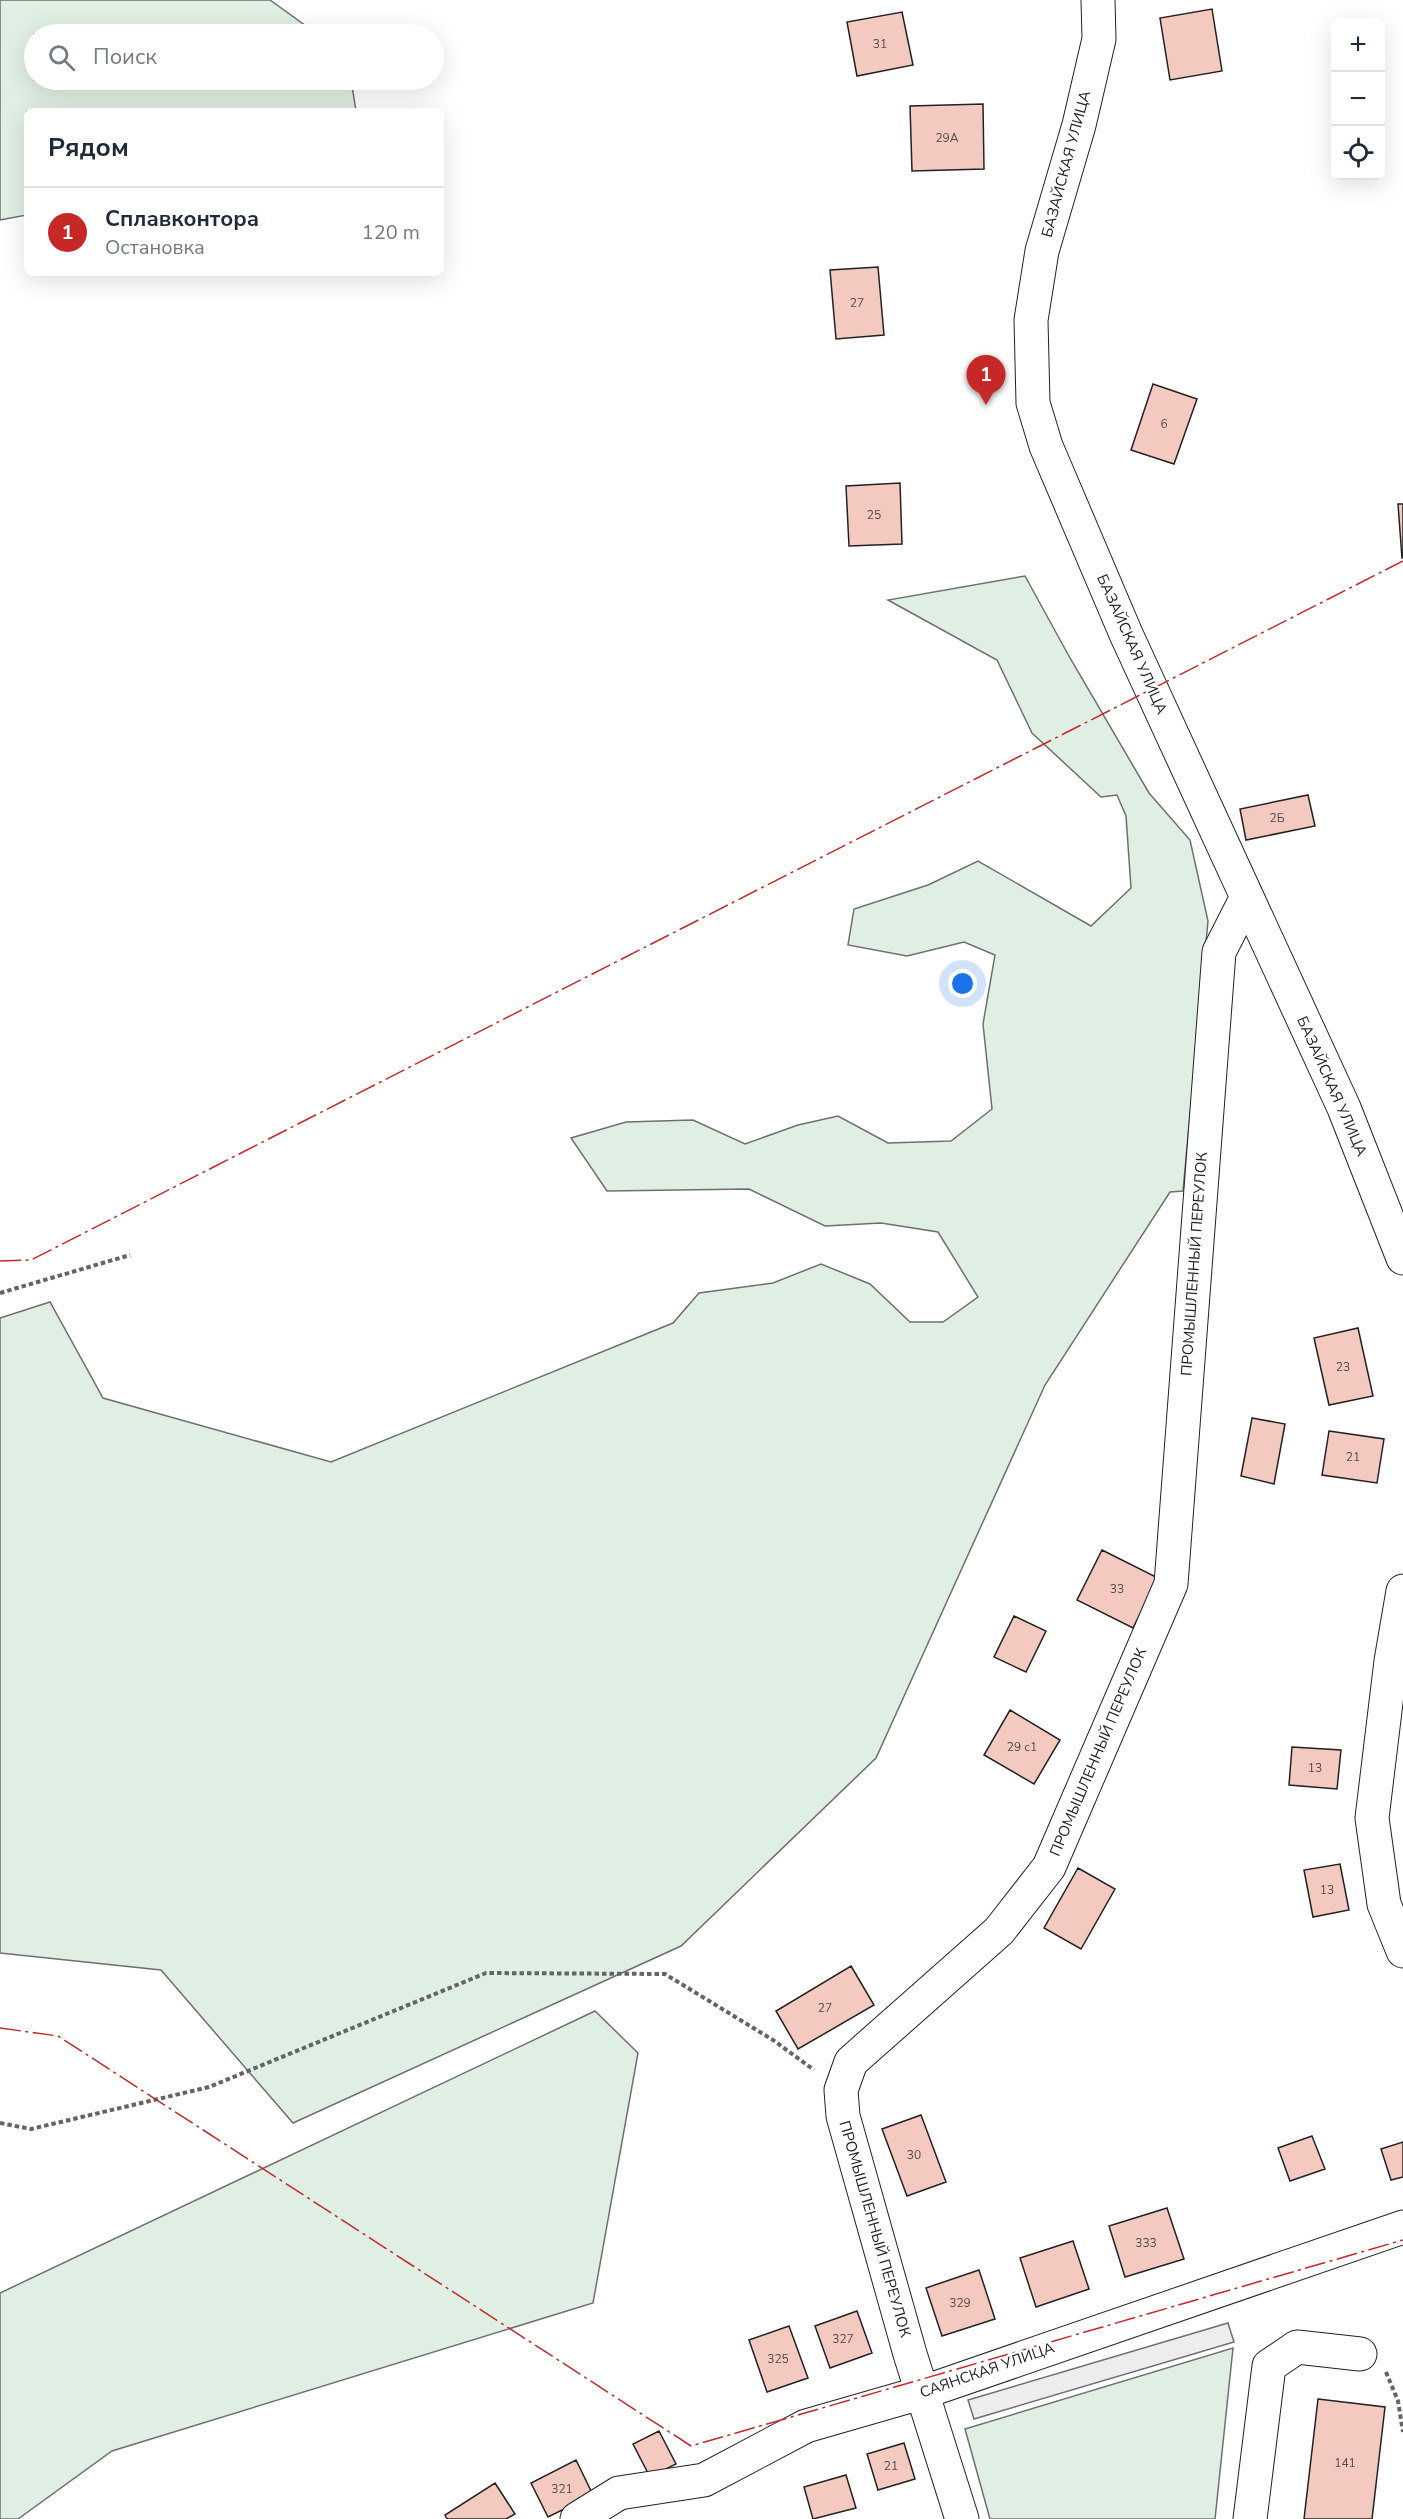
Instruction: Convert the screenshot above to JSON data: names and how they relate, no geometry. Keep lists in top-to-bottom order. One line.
{"streets":{"street":["БАЗАЙСКАЯ УЛИЦА","ПРОМЫШЛЕННЫЙ ПЕРЕУЛОК","САЯНСКАЯ УЛИЦА"]},"crossings":[["БАЗАЙСКАЯ УЛИЦА","ПРОМЫШЛЕННЫЙ ПЕРЕУЛОК"],["ПРОМЫШЛЕННЫЙ ПЕРЕУЛОК","САЯНСКАЯ УЛИЦА"]],"house_numbers":["31","29А","27","6","25","2Б","23","21","33","29 с1","13","13","27","30","333","329","327","325","141","21","321"],"page":{"map_buttons":["+","−"],"search":"Поиск","heading":"Рядом","list":[{"mark":"1","name":"Сплавконтора","note":"Остановка","value":"120 m"}],"pins":"1"}}
